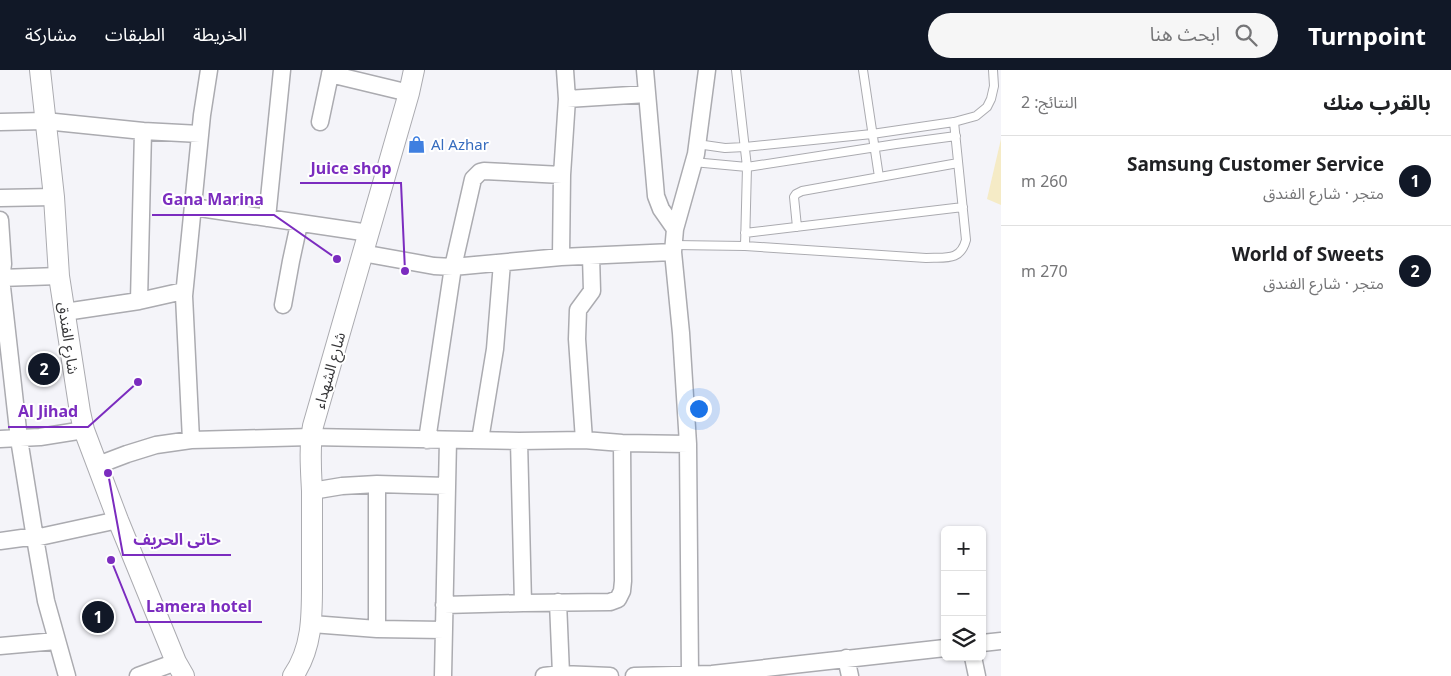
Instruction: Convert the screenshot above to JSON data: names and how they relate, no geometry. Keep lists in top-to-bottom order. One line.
{"streets":{"street":["شارع الفندق","شارع الشهداء"]},"places":{"shop":["Al Azhar"],"other":["Gana Marina","Juice shop","Al Jihad","حاتى الحريف","Lamera hotel"]},"page":{"header":"Turnpoint","search":"ابحث هنا","nav":["الخريطة","الطبقات","مشاركة"],"heading":["بالقرب منك","النتائج: 2"],"list":[{"mark":"1","name":"Samsung Customer Service","note":"متجر · شارع الفندق","value":"260 m"},{"mark":"2","name":"World of Sweets","note":"متجر · شارع الفندق","value":"270 m"}],"pins":["2","1"],"map_buttons":["+","−"]}}
